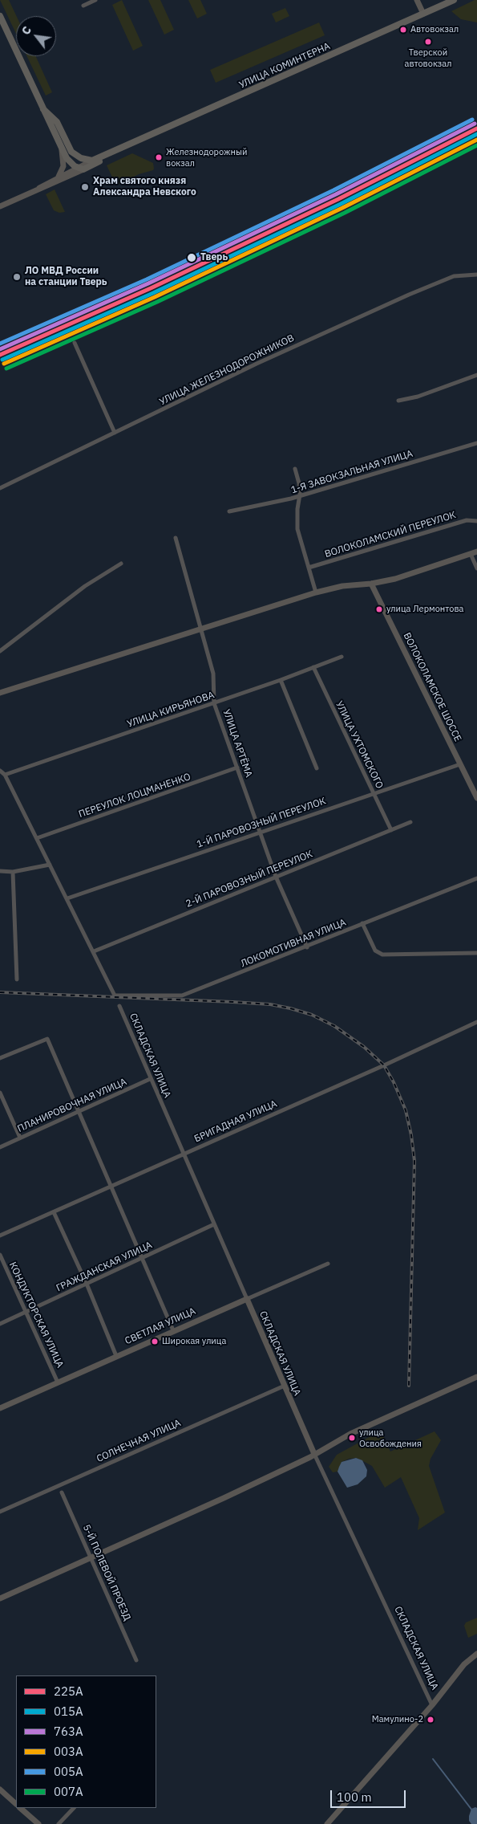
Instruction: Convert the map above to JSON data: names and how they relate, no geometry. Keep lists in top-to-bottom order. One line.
{"streets":{"main road":["УЛИЦА КОМИНТЕРНА"],"street":["УЛИЦА ЖЕЛЕЗНОДОРОЖНИКОВ","1-Я ЗАВОКЗАЛЬНАЯ УЛИЦА","ВОЛОКОЛАМСКИЙ ПЕРЕУЛОК","ВОЛОКОЛАМСКОЕ ШОССЕ","УЛИЦА КИРЬЯНОВА","УЛИЦА АРТЁМА","УЛИЦА УХТОМСКОГО","ПЕРЕУЛОК ЛОЦМАНЕНКО","1-Й ПАРОВОЗНЫЙ ПЕРЕУЛОК","2-Й ПАРОВОЗНЫЙ ПЕРЕУЛОК","ЛОКОМОТИВНАЯ УЛИЦА","СКЛАДСКАЯ УЛИЦА","ПЛАНИРОВОЧНАЯ УЛИЦА","БРИГАДНАЯ УЛИЦА","ГРАЖДАНСКАЯ УЛИЦА","КОНДУКТОРСКАЯ УЛИЦА","СВЕТЛАЯ УЛИЦА","СОЛНЕЧНАЯ УЛИЦА","5-Й ПОЛЕВОЙ ПРОЕЗД"]},"crossings":[["ВОЛОКОЛАМСКОЕ ШОССЕ","1-Й ПАРОВОЗНЫЙ ПЕРЕУЛОК"],["УЛИЦА КИРЬЯНОВА","УЛИЦА АРТЁМА"],["УЛИЦА КИРЬЯНОВА","УЛИЦА УХТОМСКОГО"],["УЛИЦА АРТЁМА","ПЕРЕУЛОК ЛОЦМАНЕНКО"],["УЛИЦА АРТЁМА","1-Й ПАРОВОЗНЫЙ ПЕРЕУЛОК"],["УЛИЦА АРТЁМА","2-Й ПАРОВОЗНЫЙ ПЕРЕУЛОК"],["УЛИЦА АРТЁМА","ЛОКОМОТИВНАЯ УЛИЦА"],["УЛИЦА УХТОМСКОГО","1-Й ПАРОВОЗНЫЙ ПЕРЕУЛОК"],["УЛИЦА УХТОМСКОГО","2-Й ПАРОВОЗНЫЙ ПЕРЕУЛОК"],["2-Й ПАРОВОЗНЫЙ ПЕРЕУЛОК","ЛОКОМОТИВНАЯ УЛИЦА"],["СКЛАДСКАЯ УЛИЦА","ПЛАНИРОВОЧНАЯ УЛИЦА"],["СКЛАДСКАЯ УЛИЦА","БРИГАДНАЯ УЛИЦА"],["СКЛАДСКАЯ УЛИЦА","ГРАЖДАНСКАЯ УЛИЦА"],["СКЛАДСКАЯ УЛИЦА","СВЕТЛАЯ УЛИЦА"],["СКЛАДСКАЯ УЛИЦА","СОЛНЕЧНАЯ УЛИЦА"],["ГРАЖДАНСКАЯ УЛИЦА","КОНДУКТОРСКАЯ УЛИЦА"],["КОНДУКТОРСКАЯ УЛИЦА","СВЕТЛАЯ УЛИЦА"]],"places":["Автовокзал","Тверской автовокзал","Железнодорожный вокзал","Храм святого князя Александра Невского","Тверь","ЛО МВД России на станции Тверь","улица Лермонтова","Широкая улица","улица Освобождения","Мамулино-2"],"lines":["transit line 005А","transit line 763А","transit line 225А","transit line 015А","transit line 003А","transit line 007А"],"legend":["225А","015А","763А","003А","005А","007А"],"scale_bar":"100 m","north":"top left"}
